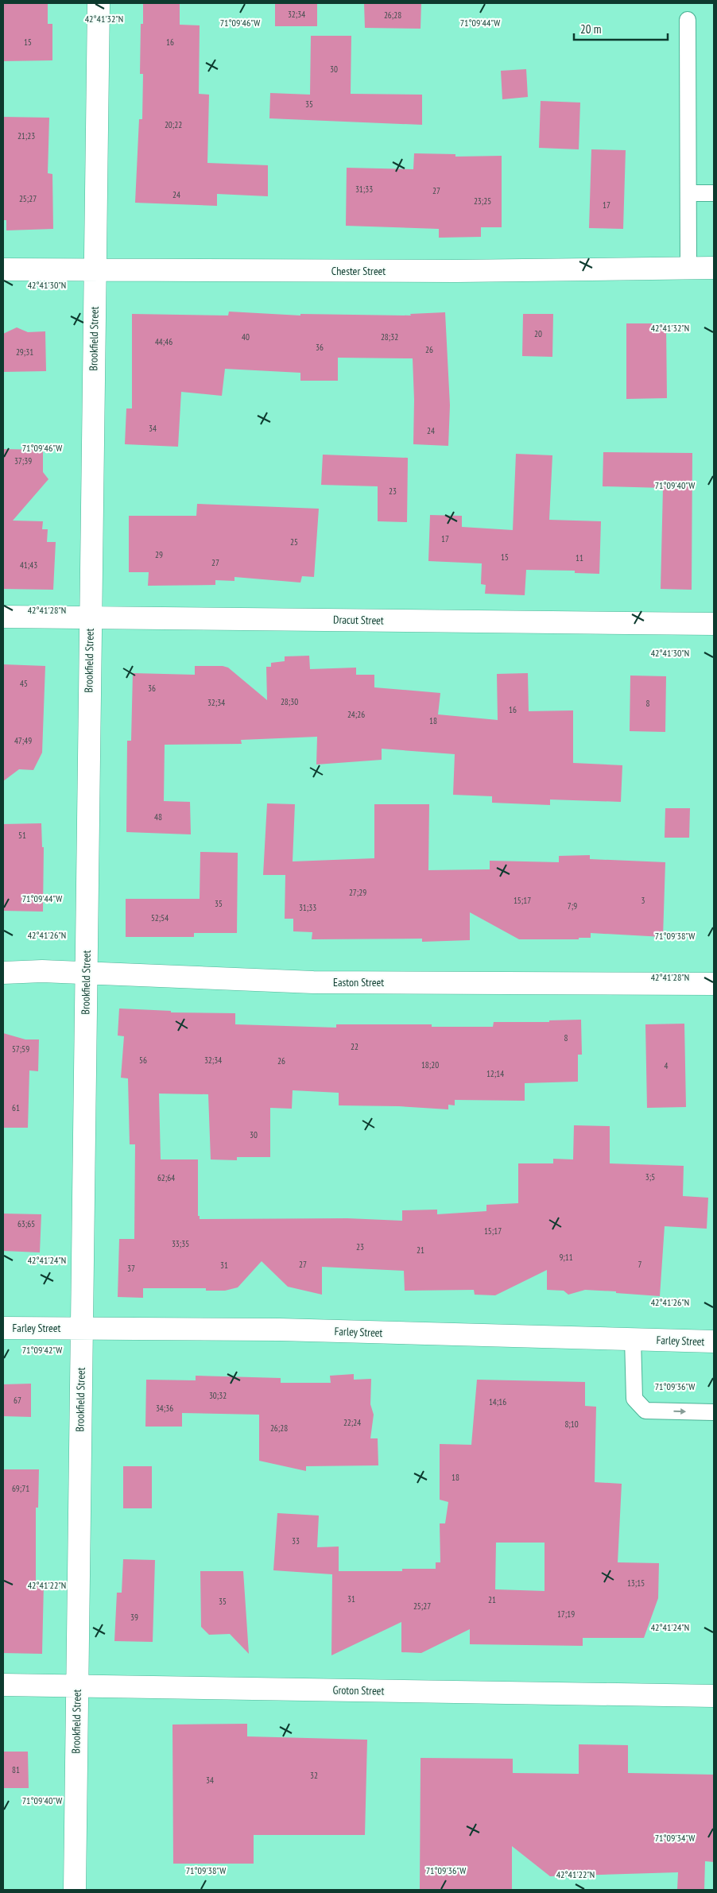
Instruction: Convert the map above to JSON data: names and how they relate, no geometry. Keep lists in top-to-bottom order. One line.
{"streets":{"street":["Chester Street","Brookfield Street","Dracut Street","Easton Street","Farley Street","Groton Street"]},"crossings":[["Chester Street","Brookfield Street"],["Brookfield Street","Dracut Street"],["Brookfield Street","Easton Street"],["Brookfield Street","Farley Street"],["Brookfield Street","Groton Street"]],"house_numbers":["32;34","26;28","15","16","30","35","20;22","21;23","31;33","27","24","25;27","23;25","17","20","40","28;32","44;46","36","26","29;31","34","24","37;39","23","17","25","29","15","11","27","41;43","45","36","28;30","32;34","8","16","24;26","18","47;49","48","51","27;29","15;17","3","35","7;9","31;33","52;54","8","22","57;59","56","32;34","26","18;20","4","12;14","61","30","3;5","62;64","63;65","15;17","33;35","23","21","9;11","27","7","31","37","30;32","67","14;16","34;36","22;24","8;10","26;28","18","69;71","33","13;15","31","21","35","25;27","17;19","39","81","32","34"],"scale_bar":"20 m","coordinates":["42°41'32\"N","71°09'46\"W","71°09'44\"W","42°41'30\"N","71°09'40\"W","42°41'28\"N","42°41'26\"N","71°09'38\"W","42°41'24\"N","71°09'42\"W","71°09'36\"W","42°41'22\"N","71°09'34\"W"]}
